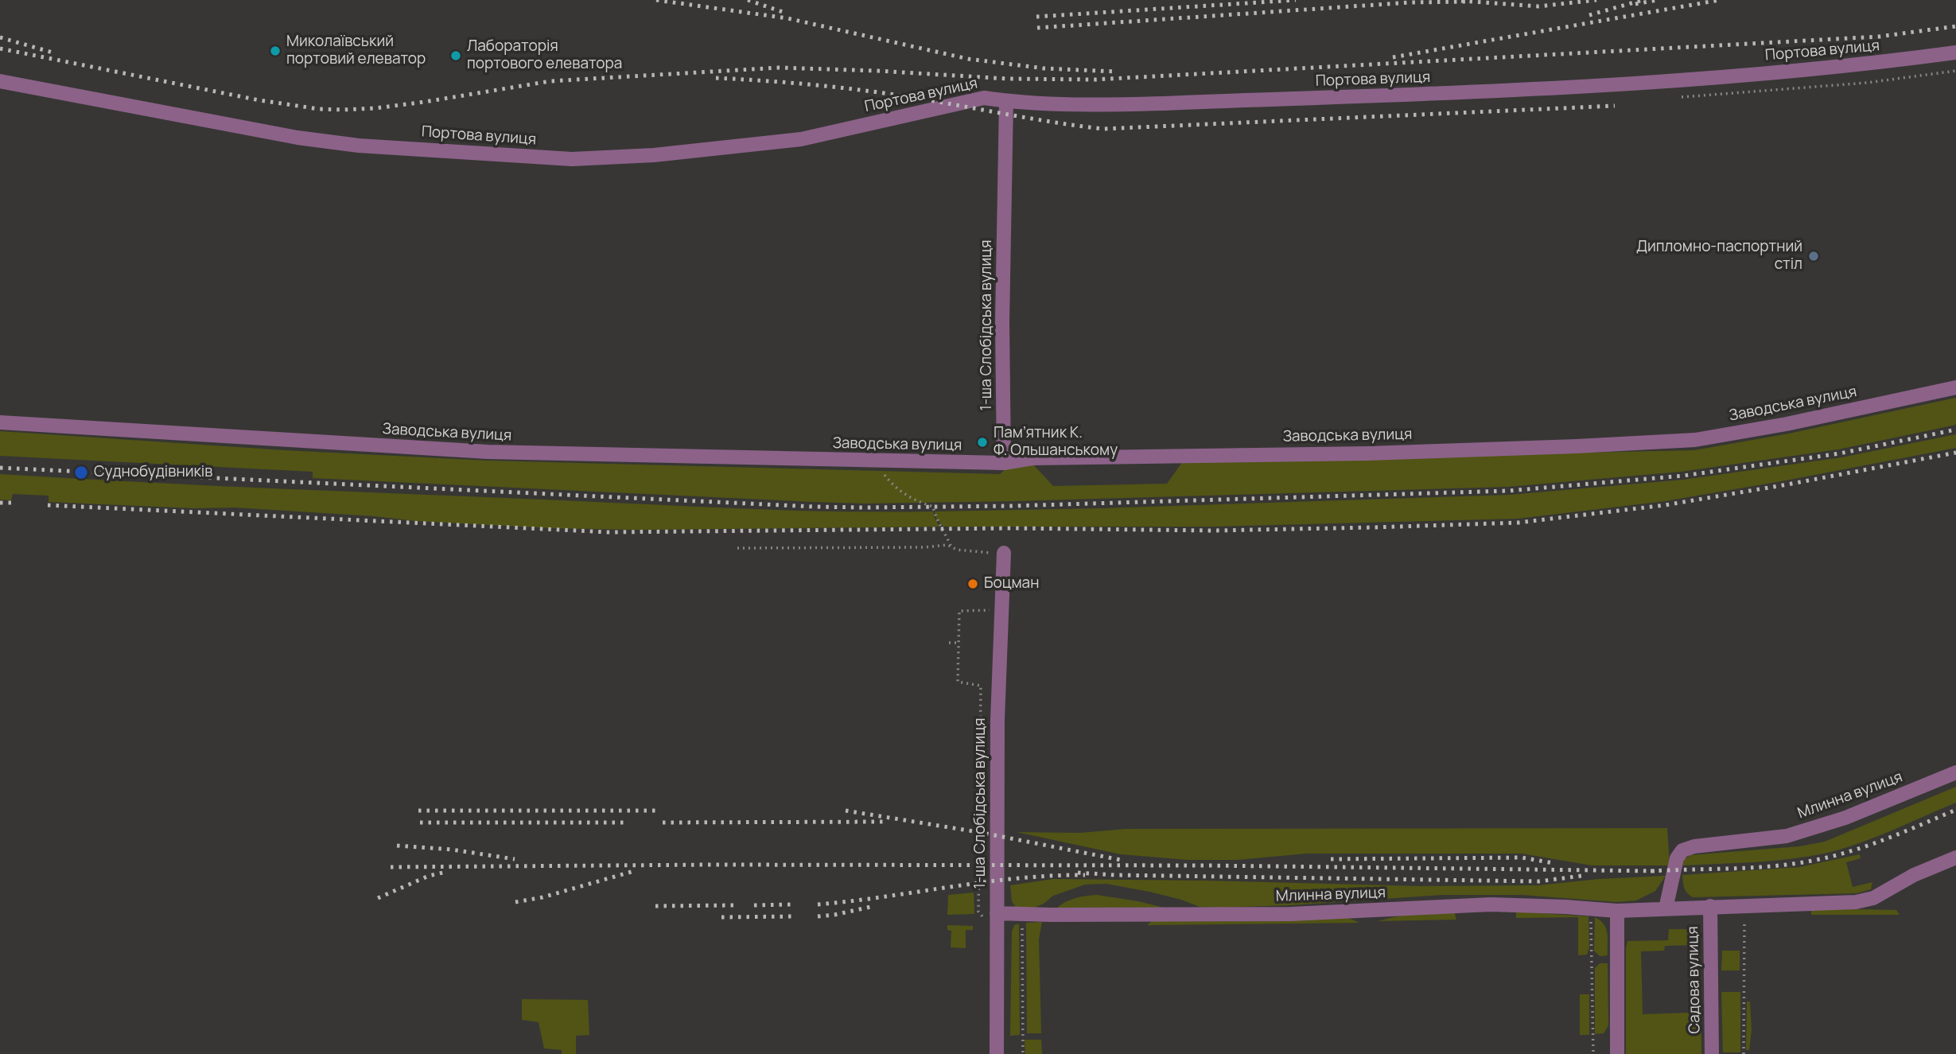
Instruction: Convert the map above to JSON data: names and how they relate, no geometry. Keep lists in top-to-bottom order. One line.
{"streets":{"street":["Портова вулиця","1-ша Слобідська вулиця","Заводська вулиця","Млинна вулиця","Садова вулиця"]},"crossings":[["Портова вулиця","1-ша Слобідська вулиця"],["1-ша Слобідська вулиця","Заводська вулиця"],["1-ша Слобідська вулиця","Млинна вулиця"],["Млинна вулиця","Садова вулиця"]],"places":["Миколаївський портовий елеватор","Лабораторія портового елеватора","Дипломно-паспортний стіл","Пам’ятник К. Ф. Ольшанському","Суднобудівників","Боцман"]}
